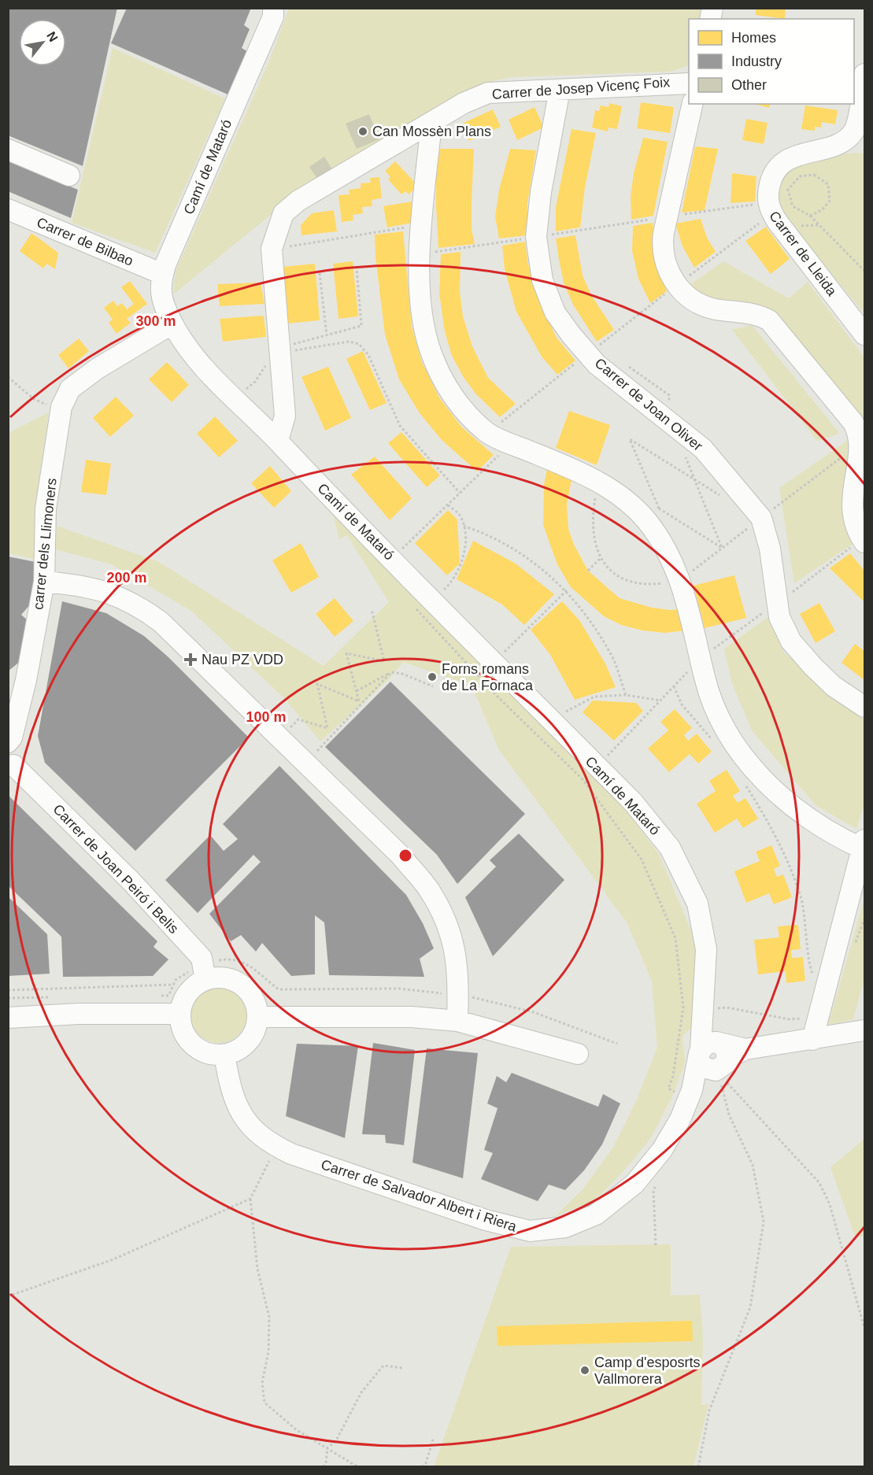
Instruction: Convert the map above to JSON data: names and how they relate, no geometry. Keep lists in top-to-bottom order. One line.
{"streets":{"street":["Carrer de Josep Vicenç Foix","Camí de Mataró","Carrer de Bilbao","Carrer de Lleida","Carrer de Joan Oliver","carrer dels Llimoners","Carrer de Joan Peiró i Belis","Carrer de Salvador Albert i Riera"]},"crossings":[["Carrer de Josep Vicenç Foix","Camí de Mataró"],["Carrer de Josep Vicenç Foix","Carrer de Joan Oliver"],["Camí de Mataró","Carrer de Bilbao"],["Camí de Mataró","Carrer de Salvador Albert i Riera"],["Carrer de Joan Peiró i Belis","Carrer de Salvador Albert i Riera"]],"places":{"other":["Can Mossèn Plans","Forns romans de La Fornaca","Camp d'esposrts Vallmorera"],"health":["Nau PZ VDD"]},"legend":["Homes","Industry","Other"],"north":"top right","rings":["300 m","200 m","100 m"]}
